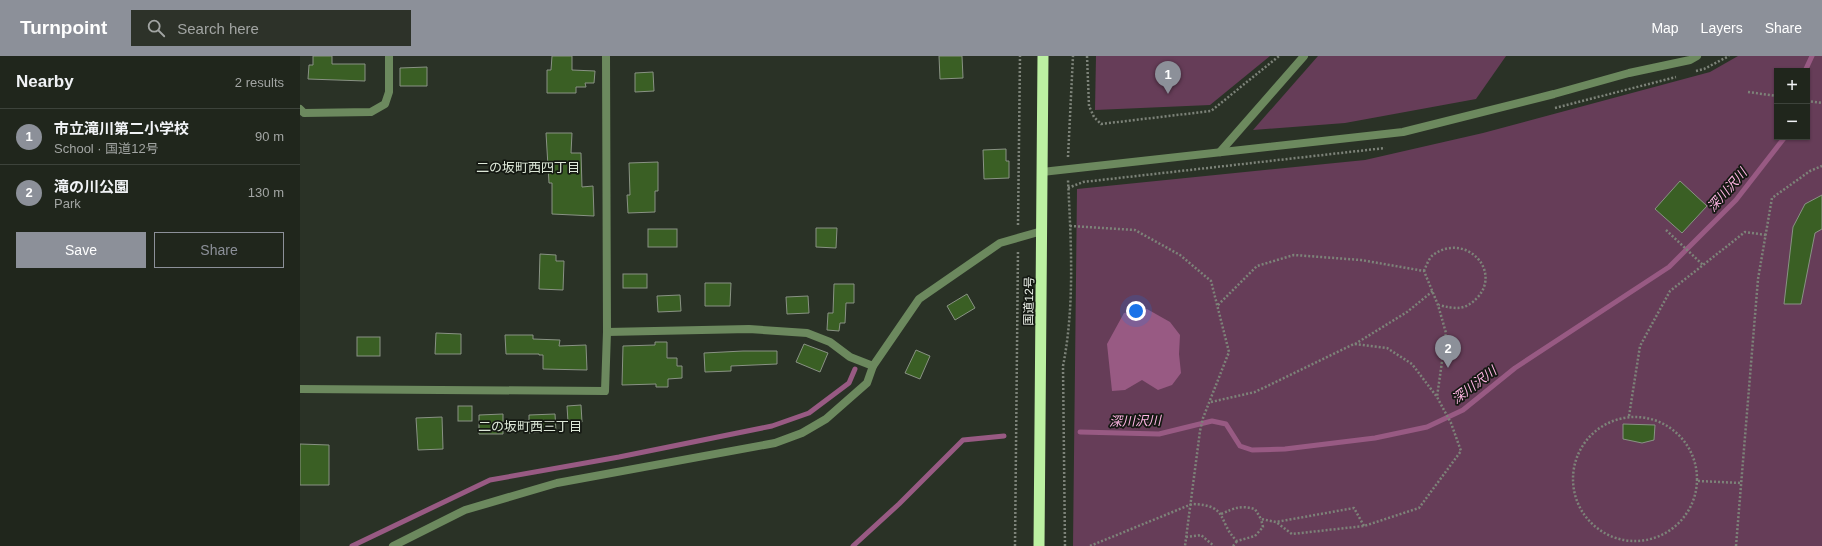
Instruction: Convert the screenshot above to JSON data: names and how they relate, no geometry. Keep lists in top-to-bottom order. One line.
{"streets":{"highway":["国道12号"]},"districts":["二の坂町西四丁目","二の坂町西三丁目"],"water":["深川沢川"],"page":{"header":"Turnpoint","search":"Search here","nav":["Map","Layers","Share"],"heading":["Nearby","2 results"],"pins":["1","2"],"map_buttons":["+","−"],"list":[{"mark":"1","name":"市立滝川第二小学校","note":"School · 国道12号","value":"90 m"},{"mark":"2","name":"滝の川公園","note":"Park","value":"130 m"}],"buttons":["Save","Share"]}}
